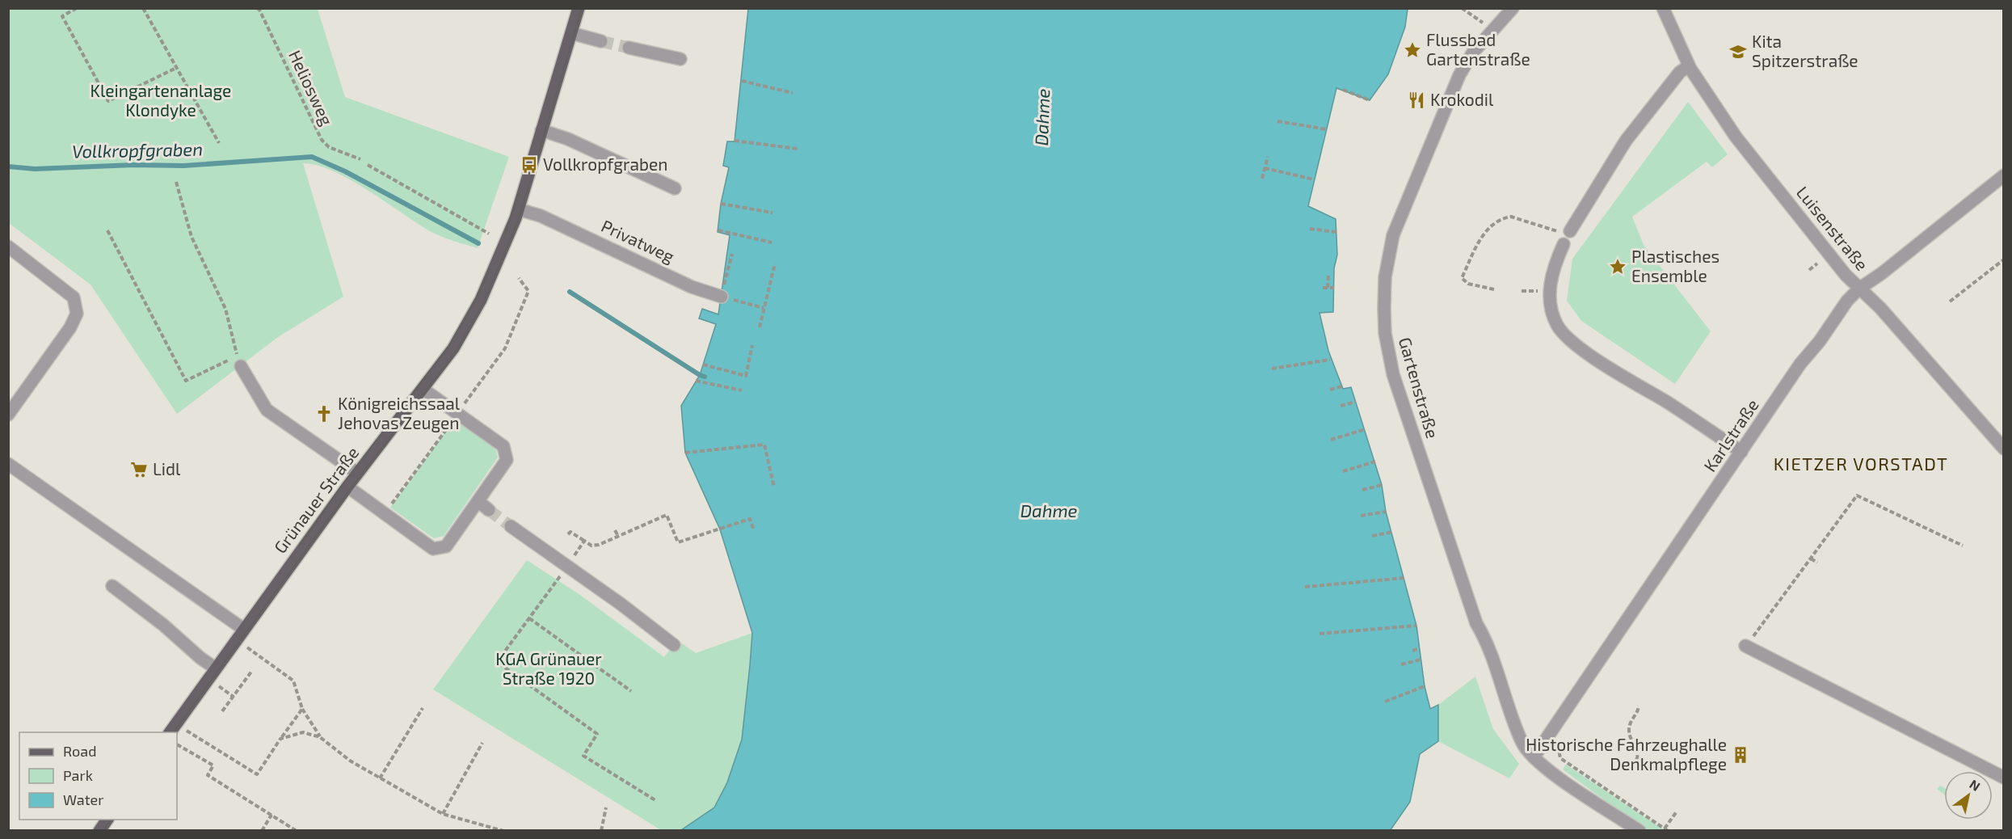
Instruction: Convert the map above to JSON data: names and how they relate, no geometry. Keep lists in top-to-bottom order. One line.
{"streets":{"main road":["Grünauer Straße"],"street":["Luisenstraße","Privatweg","Gartenstraße","Karlstraße"],"path":["Heliosweg"]},"crossings":[["Luisenstraße","Karlstraße"],["Privatweg","Grünauer Straße"],["Gartenstraße","Karlstraße"]],"districts":["KIETZER VORSTADT"],"water":["Dahme","Vollkropfgraben"],"parks":["Kleingartenanlage Klondyke","KGA Grünauer Straße 1920"],"places":{"place":["Flussbad Gartenstraße","Plastisches Ensemble"],"school or university":["Kita Spitzerstraße"],"restaurant":["Krokodil"],"bus stop":["Vollkropfgraben"],"church":["Königreichssaal Jehovas Zeugen"],"supermarket":["Lidl"],"building":["Historische Fahrzeughalle Denkmalpflege"]},"legend":["Road","Park","Water"],"north":"top right"}
